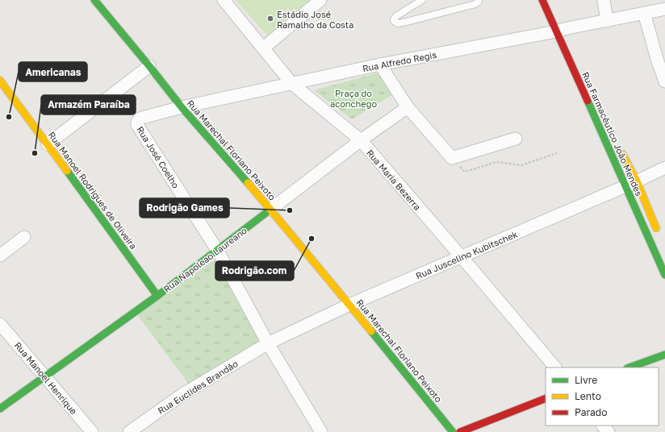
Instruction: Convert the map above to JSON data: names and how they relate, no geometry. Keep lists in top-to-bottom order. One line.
{"streets":{"street":["Rua Alfredo Regis","Rua Farmacêutico João Mendes","Rua Marechal Floriano Peixoto","Rua José Coelho","Rua Maria Bezerra","Rua Manoel Rodrigues de Oliveira","Rua Juscelino Kubitschek","Rua Napoleao Laureano","Rua Manoel Henrique","Rua Euclides Brandão"]},"crossings":[["Rua Alfredo Regis","Rua Farmacêutico João Mendes"],["Rua Alfredo Regis","Rua Marechal Floriano Peixoto"],["Rua Alfredo Regis","Rua José Coelho"],["Rua Alfredo Regis","Rua Maria Bezerra"],["Rua Farmacêutico João Mendes","Rua Juscelino Kubitschek"],["Rua Marechal Floriano Peixoto","Rua Juscelino Kubitschek"],["Rua Marechal Floriano Peixoto","Rua Napoleao Laureano"],["Rua José Coelho","Rua Juscelino Kubitschek"],["Rua José Coelho","Rua Napoleao Laureano"],["Rua José Coelho","Rua Euclides Brandão"],["Rua Maria Bezerra","Rua Juscelino Kubitschek"],["Rua Maria Bezerra","Rua Napoleao Laureano"],["Rua Manoel Rodrigues de Oliveira","Rua Napoleao Laureano"],["Rua Juscelino Kubitschek","Rua Euclides Brandão"],["Rua Napoleao Laureano","Rua Manoel Henrique"]],"parks":["Praça do aconchego"],"places":["Estádio José Ramalho da Costa","Americanas","Armazém Paraíba","Rodrigão Games","Rodrigão.com"],"legend":["Livre","Lento","Parado"]}
